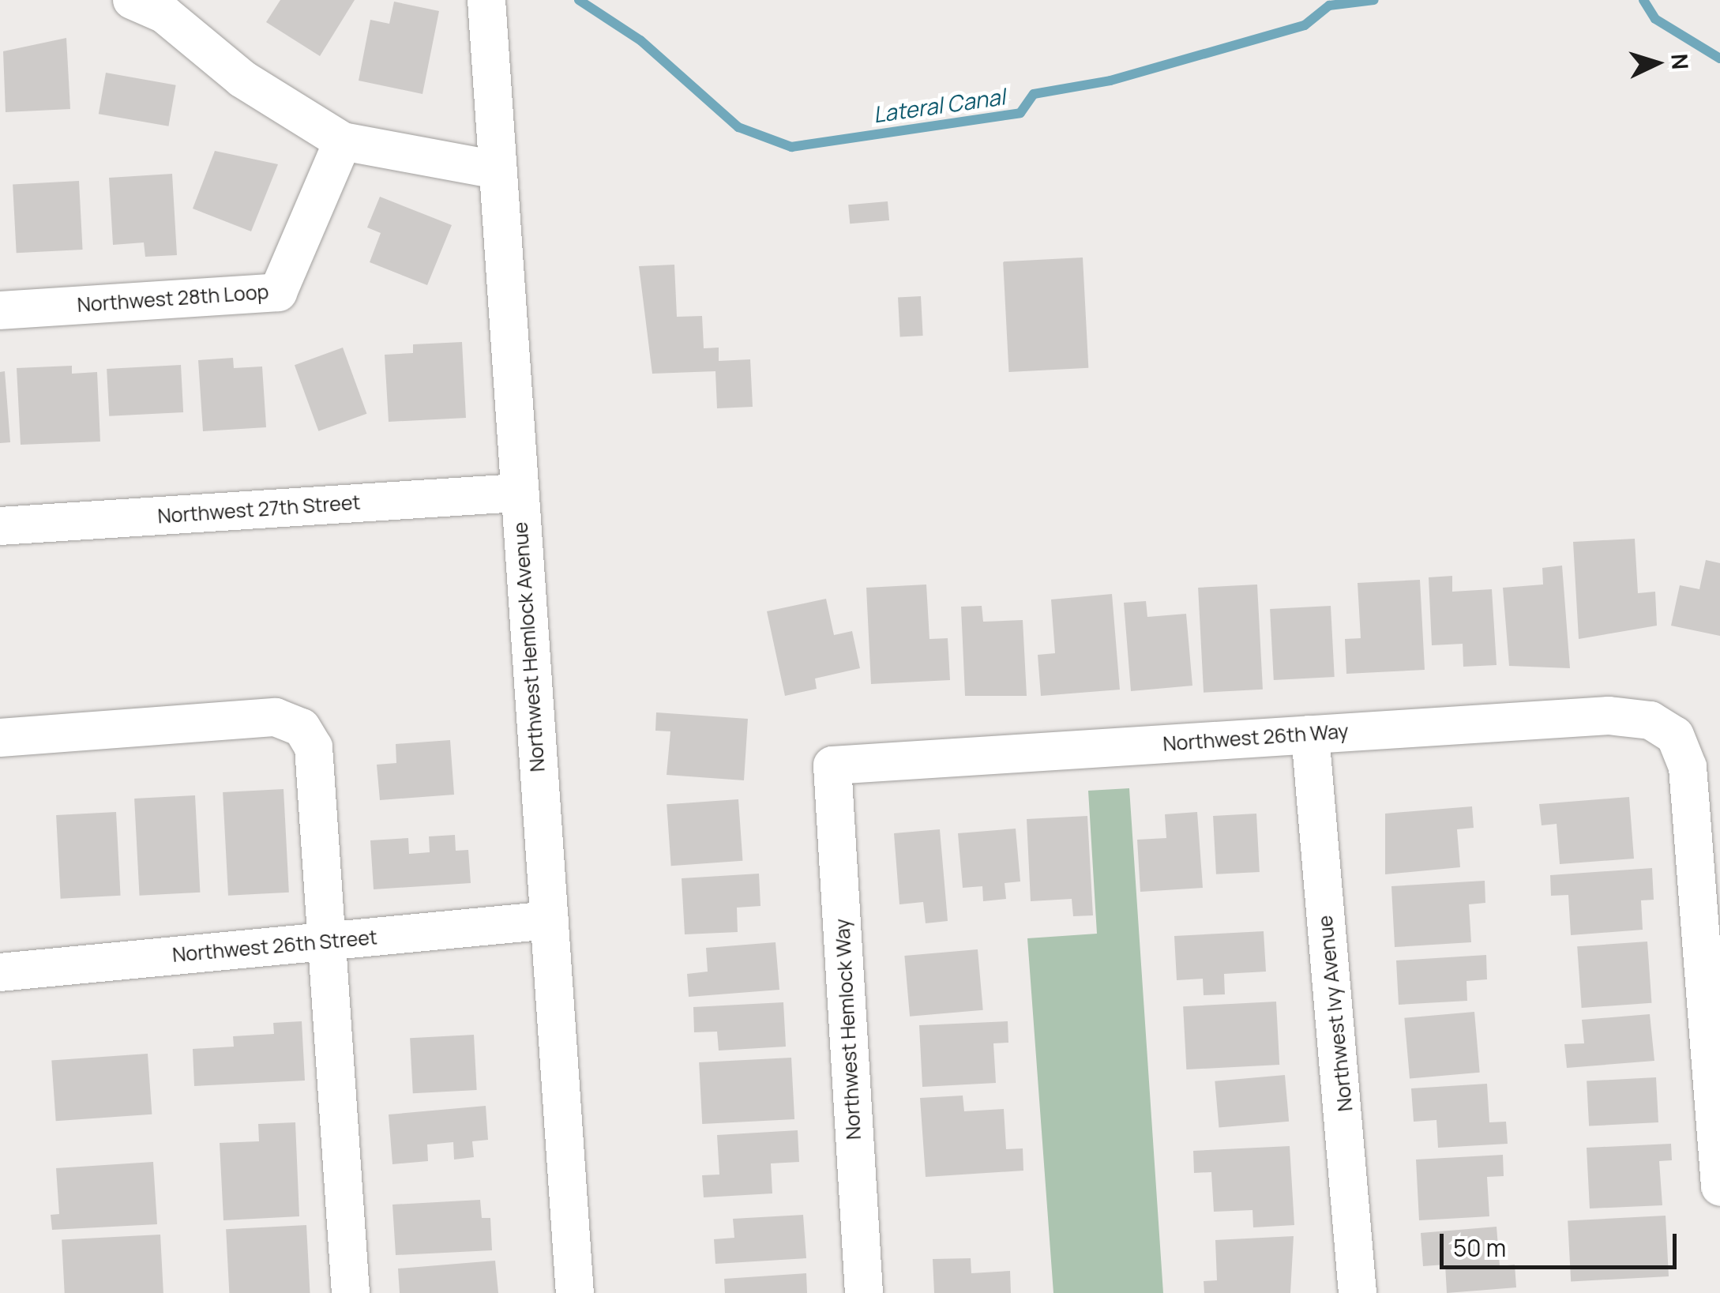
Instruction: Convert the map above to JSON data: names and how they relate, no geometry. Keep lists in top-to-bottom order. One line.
{"streets":{"street":["Northwest 28th Loop","Northwest 27th Street","Northwest Hemlock Avenue","Northwest 26th Way","Northwest 26th Street","Northwest Ivy Avenue","Northwest Hemlock Way"]},"crossings":[["Northwest 27th Street","Northwest Hemlock Avenue"],["Northwest Hemlock Avenue","Northwest 26th Street"],["Northwest 26th Way","Northwest Ivy Avenue"],["Northwest 26th Way","Northwest Hemlock Way"]],"water":["Lateral Canal"],"scale_bar":"50 m","north":"right"}
